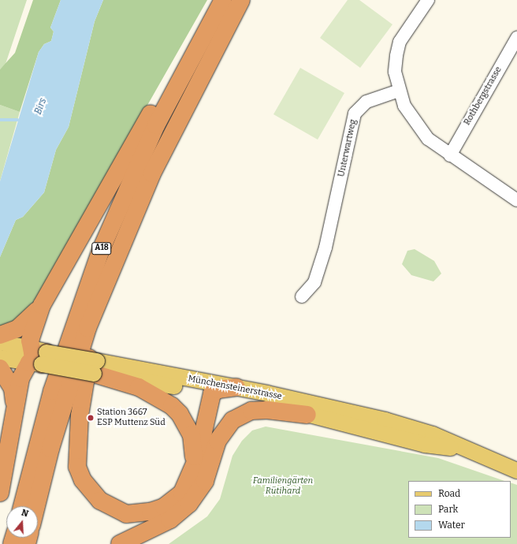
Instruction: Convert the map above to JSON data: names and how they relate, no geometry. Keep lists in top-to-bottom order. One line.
{"streets":{"highway":["A18"],"main road":["Münchensteinerstrasse"],"street":["Rothbergstrasse","Unterwartweg"]},"water":["Birs"],"parks":["Familiengärten Rütihard"],"places":["Station 3667 ESP Muttenz Süd"],"legend":["Road","Park","Water"],"north":"top"}
